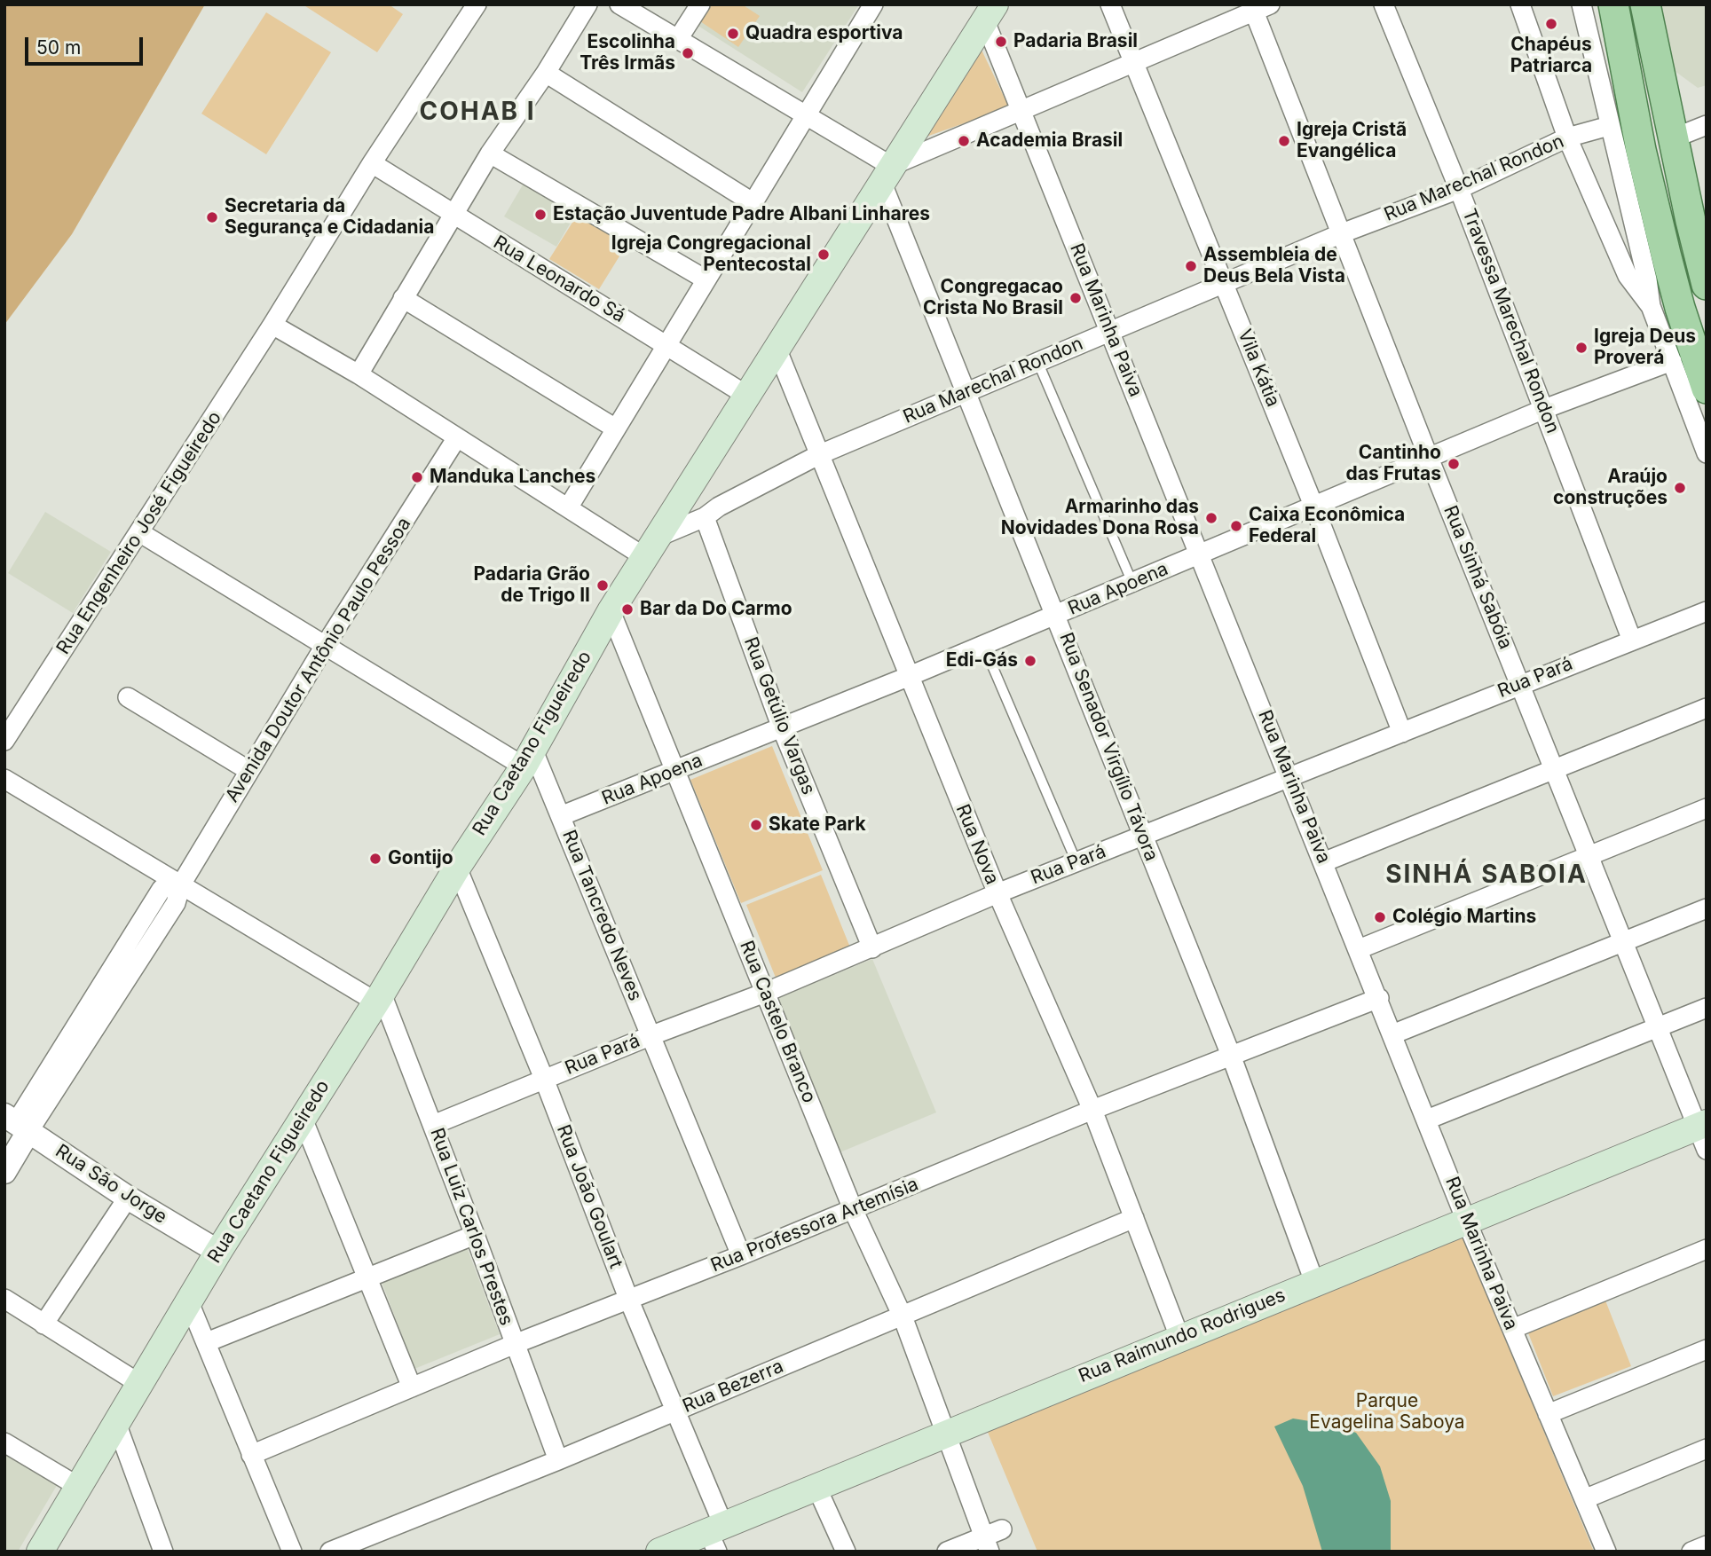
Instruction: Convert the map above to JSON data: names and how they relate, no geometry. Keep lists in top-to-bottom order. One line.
{"streets":{"main road":["Rua Caetano Figueiredo","Rua Raimundo Rodrigues"],"street":["Rua Marechal Rondon","Rua Leonardo Sá","Rua Marinha Paiva","Travessa Marechal Rondon","Vila Kátia","Rua Engenheiro José Figueiredo","Rua Sinhá Sabóia","Rua Apoena","Avenida Doutor Antônio Paulo Pessoa","Rua Pará","Rua Getúlio Vargas","Rua Senador Virgílio Távora","Rua Nova","Rua Tancredo Neves","Rua Castelo Branco","Rua São Jorge","Rua João Goulart","Rua Professora Artemísia","Rua Luiz Carlos Prestes","Rua Bezerra"]},"crossings":[["Rua Marechal Rondon","Rua Marinha Paiva"],["Rua Marechal Rondon","Travessa Marechal Rondon"],["Rua Marechal Rondon","Vila Kátia"],["Rua Marechal Rondon","Rua Sinhá Sabóia"],["Rua Marechal Rondon","Rua Getúlio Vargas"],["Rua Marechal Rondon","Rua Caetano Figueiredo"],["Rua Marechal Rondon","Rua Senador Virgílio Távora"],["Rua Marechal Rondon","Rua Nova"],["Rua Leonardo Sá","Rua Engenheiro José Figueiredo"],["Rua Leonardo Sá","Rua Caetano Figueiredo"],["Rua Marinha Paiva","Rua Apoena"],["Rua Marinha Paiva","Rua Pará"],["Rua Marinha Paiva","Rua Caetano Figueiredo"],["Rua Marinha Paiva","Rua Professora Artemísia"],["Rua Marinha Paiva","Rua Raimundo Rodrigues"],["Travessa Marechal Rondon","Rua Apoena"],["Travessa Marechal Rondon","Rua Pará"],["Vila Kátia","Rua Apoena"],["Vila Kátia","Rua Pará"],["Rua Sinhá Sabóia","Rua Apoena"],["Rua Sinhá Sabóia","Rua Pará"],["Rua Sinhá Sabóia","Rua Raimundo Rodrigues"],["Rua Apoena","Rua Getúlio Vargas"],["Rua Apoena","Rua Senador Virgílio Távora"],["Rua Apoena","Rua Nova"],["Rua Apoena","Rua Tancredo Neves"],["Rua Apoena","Rua Castelo Branco"],["Avenida Doutor Antônio Paulo Pessoa","Rua São Jorge"],["Rua Pará","Rua Getúlio Vargas"],["Rua Pará","Rua Senador Virgílio Távora"],["Rua Pará","Rua Nova"],["Rua Pará","Rua Tancredo Neves"],["Rua Pará","Rua Castelo Branco"],["Rua Pará","Rua João Goulart"],["Rua Pará","Rua Luiz Carlos Prestes"],["Rua Caetano Figueiredo","Rua Senador Virgílio Távora"],["Rua Caetano Figueiredo","Rua Nova"],["Rua Caetano Figueiredo","Rua Tancredo Neves"],["Rua Caetano Figueiredo","Rua Castelo Branco"],["Rua Caetano Figueiredo","Rua São Jorge"],["Rua Caetano Figueiredo","Rua João Goulart"],["Rua Caetano Figueiredo","Rua Luiz Carlos Prestes"],["Rua Senador Virgílio Távora","Rua Professora Artemísia"],["Rua Senador Virgílio Távora","Rua Raimundo Rodrigues"],["Rua Nova","Rua Professora Artemísia"],["Rua Nova","Rua Raimundo Rodrigues"],["Rua Nova","Rua Bezerra"],["Rua Tancredo Neves","Rua Professora Artemísia"],["Rua Castelo Branco","Rua Professora Artemísia"],["Rua Castelo Branco","Rua Raimundo Rodrigues"],["Rua Castelo Branco","Rua Bezerra"],["Rua João Goulart","Rua Professora Artemísia"],["Rua João Goulart","Rua Raimundo Rodrigues"],["Rua João Goulart","Rua Bezerra"],["Rua Professora Artemísia","Rua Luiz Carlos Prestes"],["Rua Luiz Carlos Prestes","Rua Bezerra"]],"districts":["COHAB I","SINHÁ SABOIA"],"parks":["Parque Evagelina Saboya"],"places":["Chapéus Patriarca","Quadra esportiva","Padaria Brasil","Escolinha Três Irmãs","Academia Brasil","Igreja Cristã Evangélica","Estação Juventude Padre Albani Linhares","Secretaria da Segurança e Cidadania","Igreja Congregacional Pentecostal","Assembleia de Deus Bela Vista","Congregacao Crista No Brasil","Igreja Deus Proverá","Cantinho das Frutas","Manduka Lanches","Araújo construções","Armarinho das Novidades Dona Rosa","Caixa Econômica Federal","Padaria Grão de Trigo II","Bar da Do Carmo","Edi-Gás","Skate Park","Gontijo","Colégio Martins"],"scale_bar":"50 m"}
